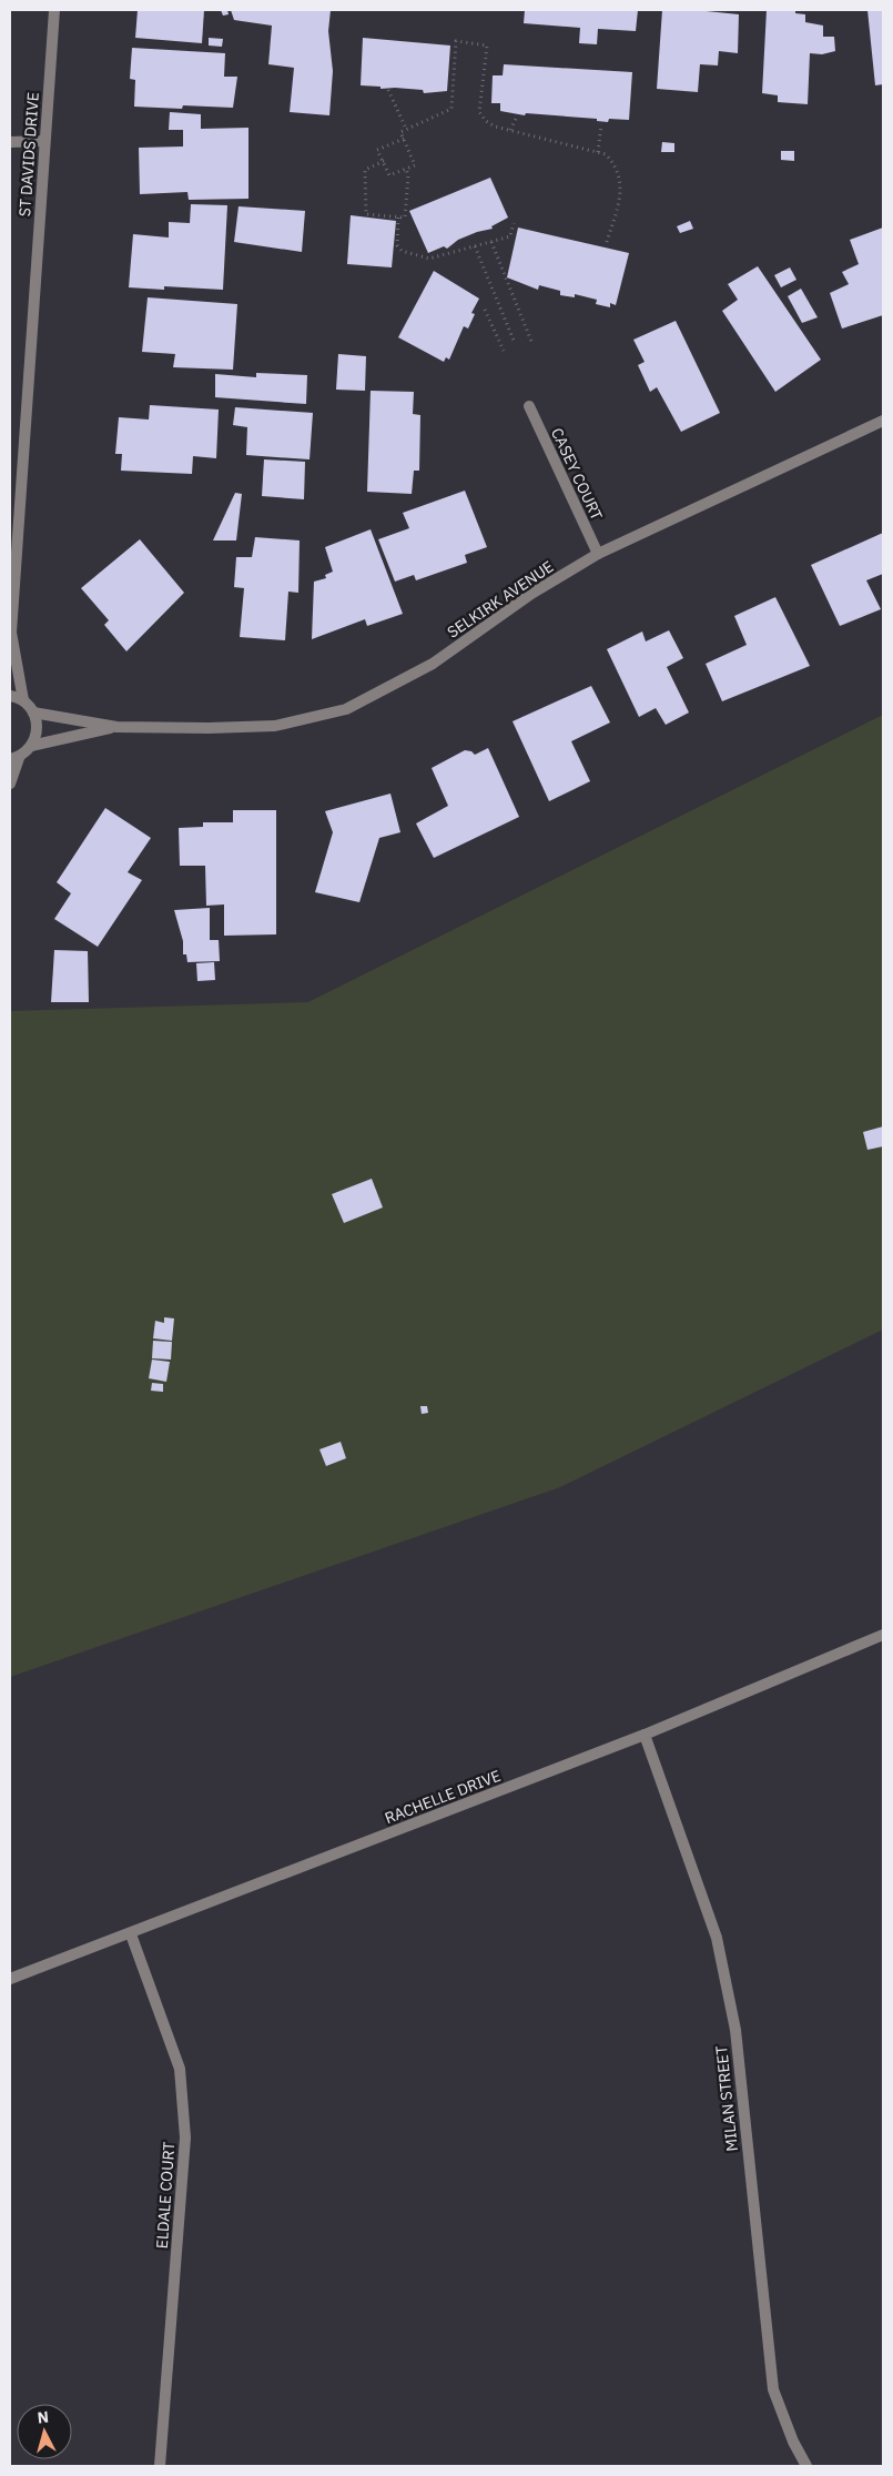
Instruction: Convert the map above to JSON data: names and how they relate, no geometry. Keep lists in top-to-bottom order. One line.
{"streets":{"street":["ST DAVIDS DRIVE","CASEY COURT","SELKIRK AVENUE","RACHELLE DRIVE","MILAN STREET","ELDALE COURT"]},"crossings":[["CASEY COURT","SELKIRK AVENUE"],["RACHELLE DRIVE","MILAN STREET"],["RACHELLE DRIVE","ELDALE COURT"]],"north":"top"}
